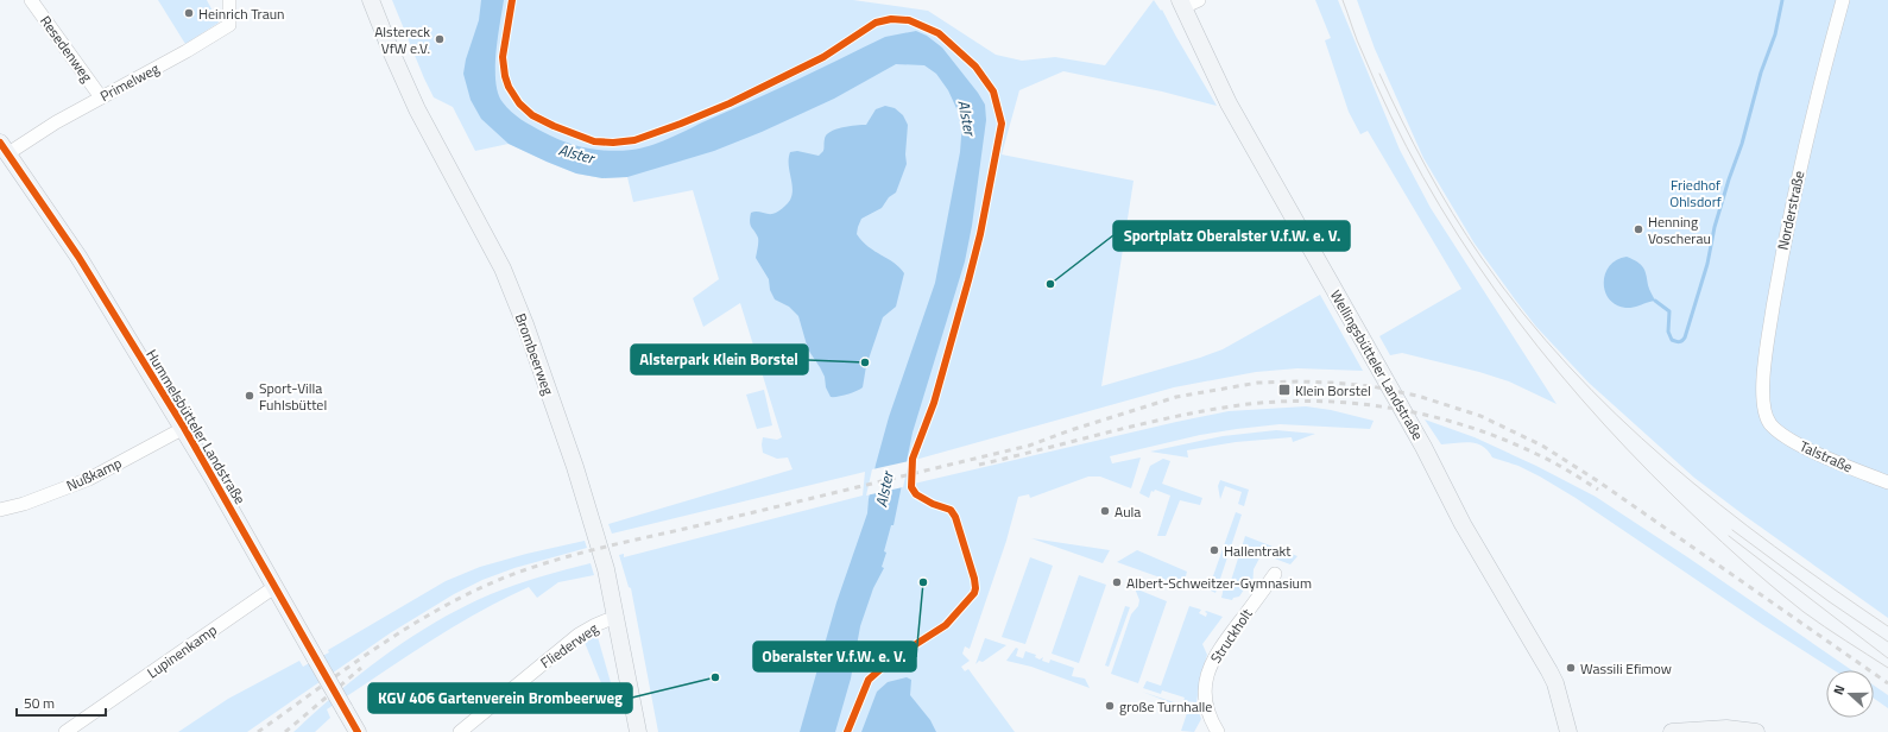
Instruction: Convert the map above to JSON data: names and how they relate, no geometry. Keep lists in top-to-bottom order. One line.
{"streets":{"main road":["Brombeerweg","Wellingsbütteler Landstraße","Hummelsbütteler Landstraße"],"street":["Resedenweg","Primelweg","Norderstraße","Talstraße","Nußkamp","Struckholt","Fliederweg","Lupinenkamp"]},"crossings":[["Resedenweg","Primelweg"],["Primelweg","Hummelsbütteler Landstraße"],["Norderstraße","Talstraße"],["Brombeerweg","Fliederweg"],["Hummelsbütteler Landstraße","Nußkamp"],["Hummelsbütteler Landstraße","Lupinenkamp"]],"water":["Alster"],"parks":["Friedhof Ohlsdorf"],"places":{"other":["Heinrich Traun","Alstereck VfW e.V.","Henning Voscherau","Sportplatz Oberalster V.f.W. e. V.","Alsterpark Klein Borstel","Sport-Villa Fuhlsbüttel","Aula","Hallentrakt","Oberalster V.f.W. e. V.","Albert-Schweitzer-Gymnasium","Wassili Efimow","KGV 406 Gartenverein Brombeerweg","große Turnhalle"],"transit":["Klein Borstel"]},"scale_bar":"50 m","north":"left"}
